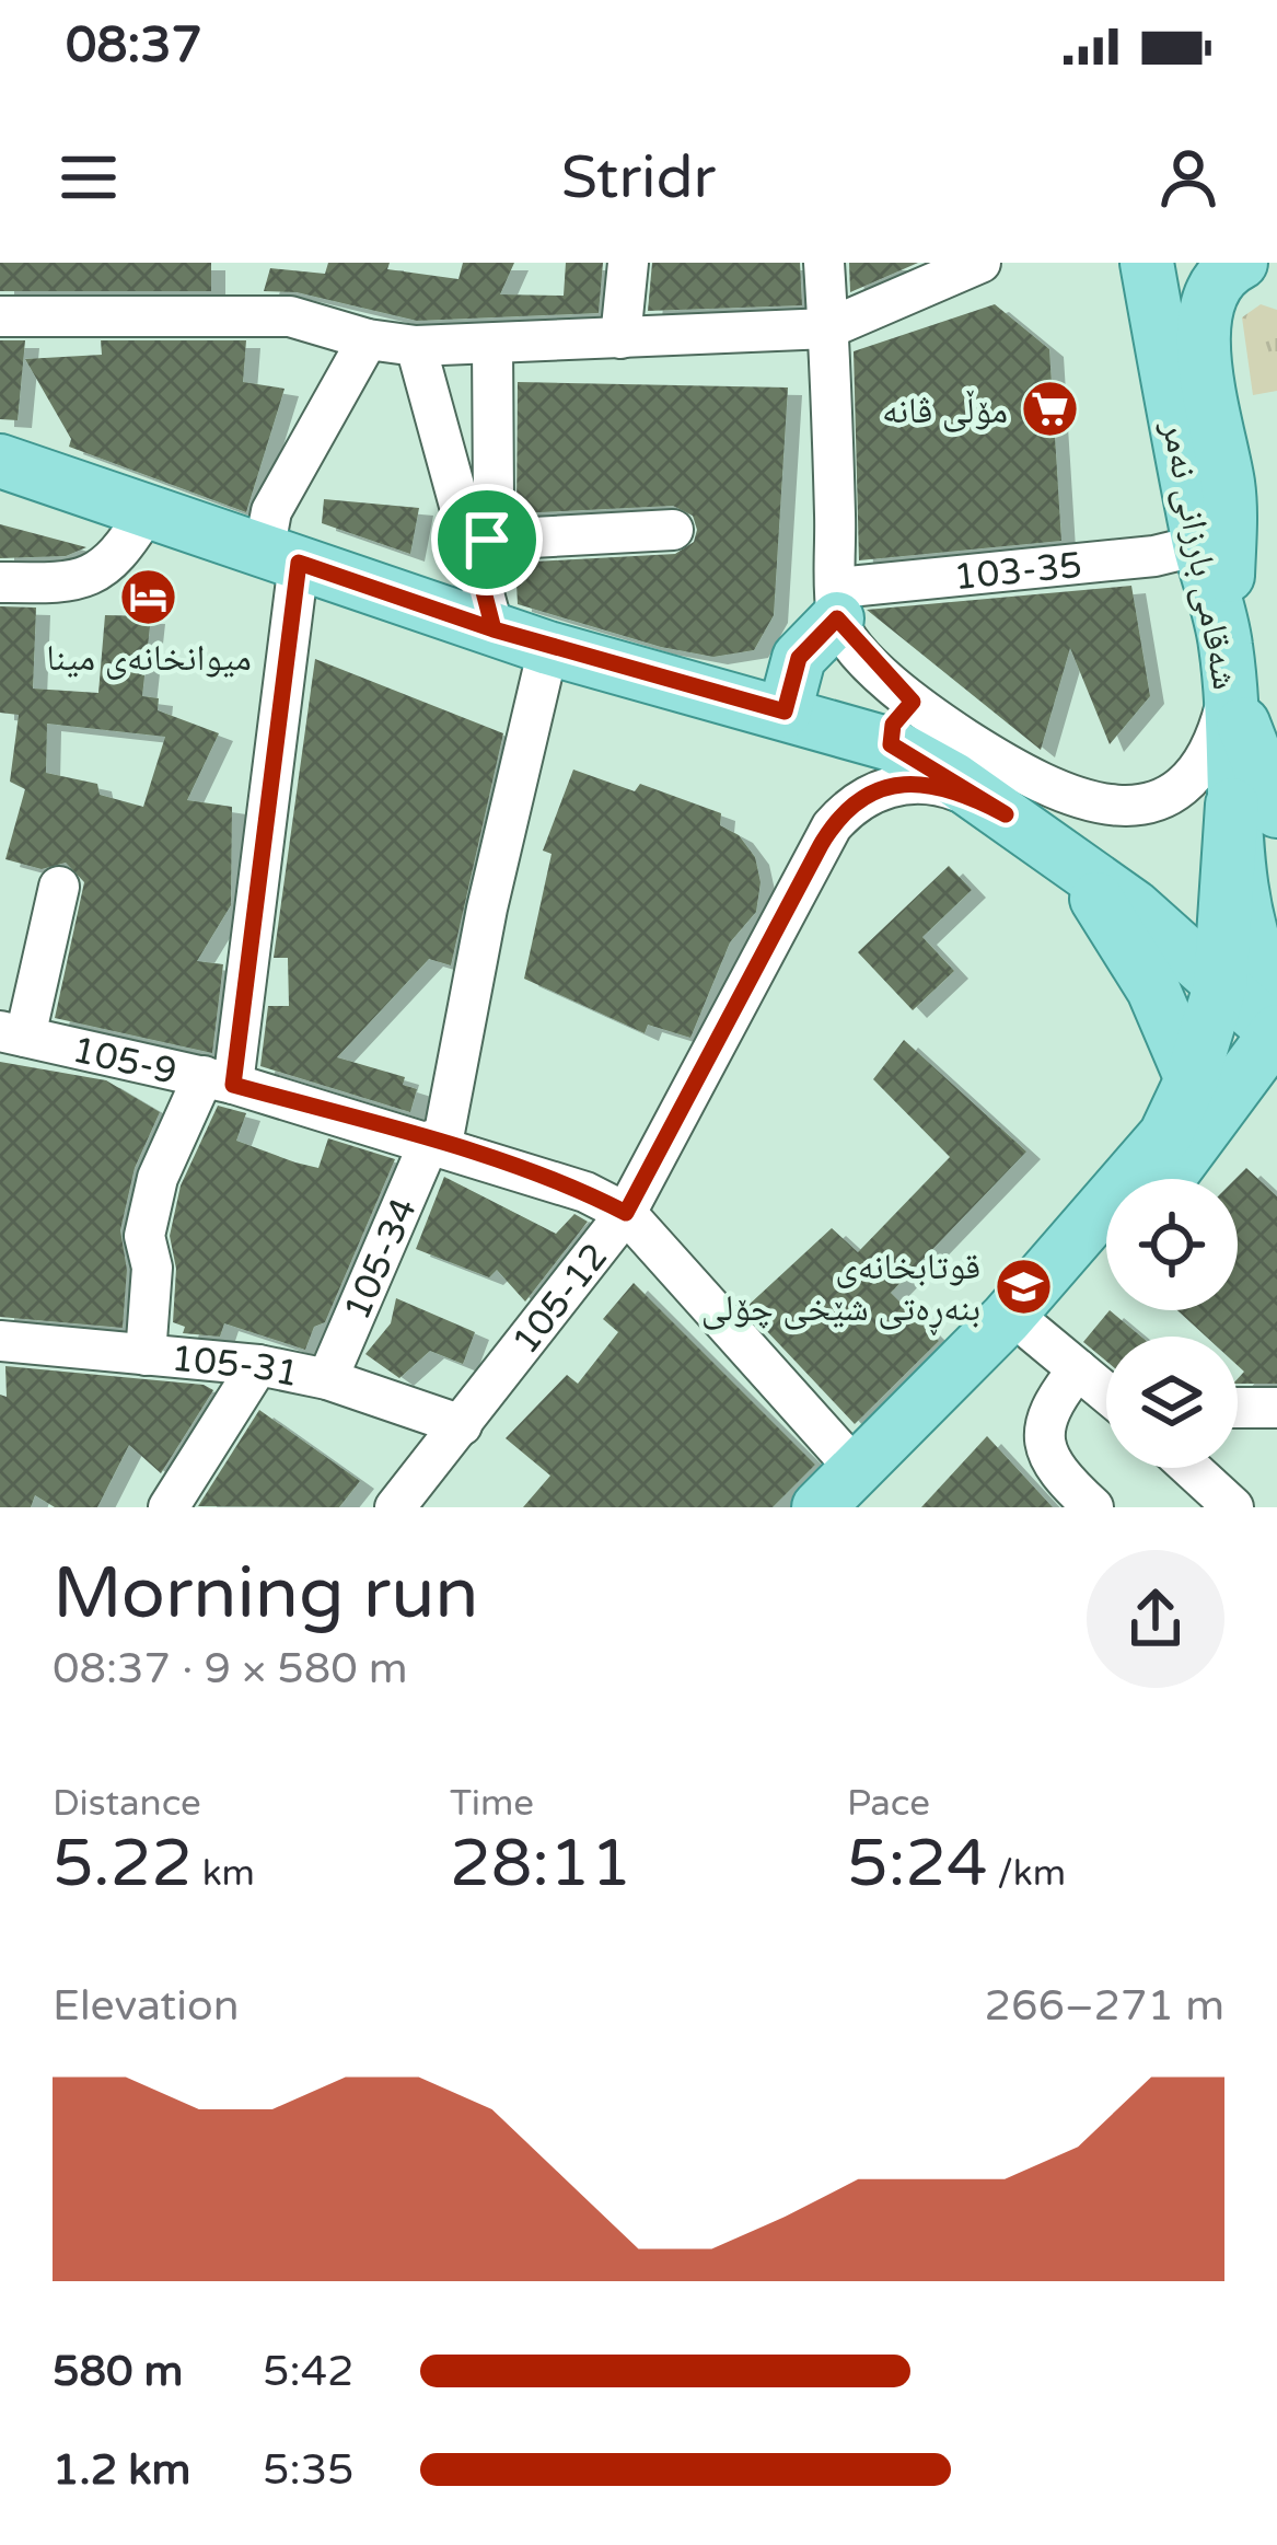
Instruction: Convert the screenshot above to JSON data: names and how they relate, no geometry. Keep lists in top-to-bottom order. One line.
{"streets":{"main road":["شەقامی بارزانی نەمر"],"street":["103-35","105-9","105-34","105-12","105-31"]},"crossings":[["شەقامی بارزانی نەمر","103-35"],["105-9","105-34"],["105-9","105-12"],["105-34","105-31"],["105-12","105-31"]],"places":{"supermarket":["مۆڵی ڤانە"],"hotel":["میوانخانەی مینا"],"school or university":["قوتابخانەی بنەڕەتی شێخی چۆلی"]},"page":{"status":"08:37","header":"Stridr","heading":["Morning run","08:37 · 9 × 580 m"],"stats":[["Distance","5.22 km"],["Time","28:11"],["Pace","5:24 /km"]],"chart":["Elevation","266–271 m"],"list":[{"name":"580 m","note":"5:42"},{"name":"1.2 km","note":"5:35"}]}}
